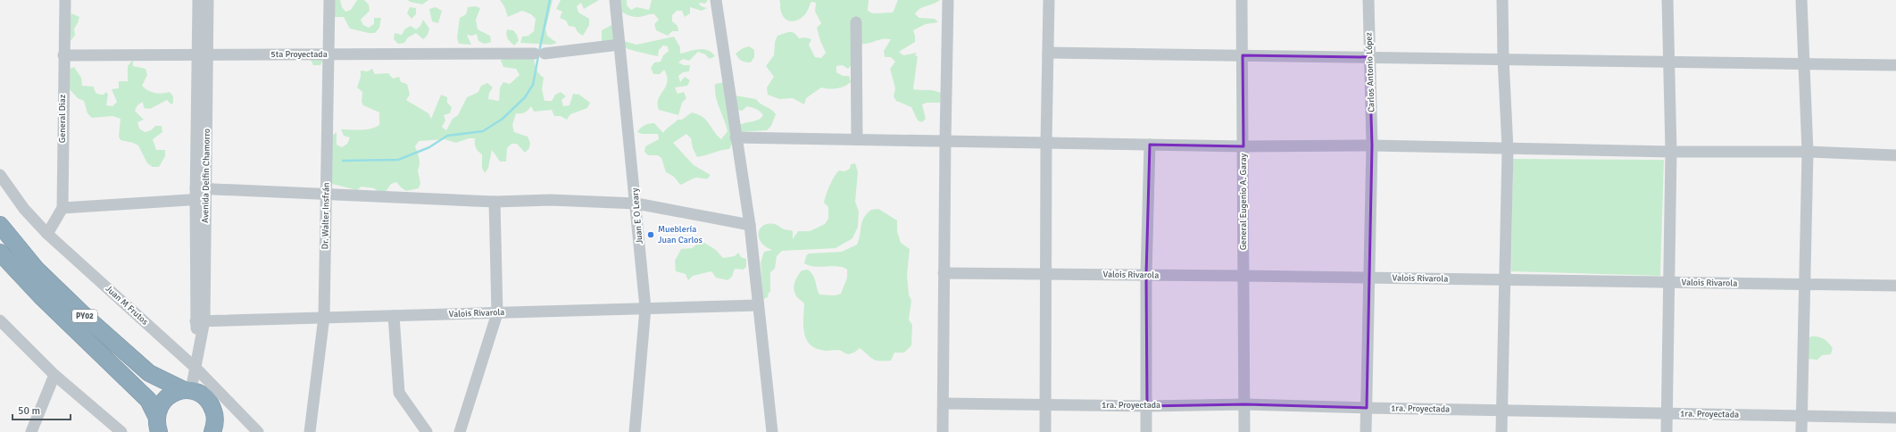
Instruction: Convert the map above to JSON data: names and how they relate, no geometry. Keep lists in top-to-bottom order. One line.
{"streets":{"highway":["PY02"],"street":["5ta Proyectada","Carlos Antonio López","General Diaz","Avenida Delfin Chamorro","General Eugenio A. Garay","Dr. Walter Insfrán","Juan E O Leary","Valois Rivarola","Juan M Frutos","1ra. Proyectada"]},"crossings":[["5ta Proyectada","General Diaz"],["5ta Proyectada","Avenida Delfin Chamorro"],["5ta Proyectada","Dr. Walter Insfrán"],["5ta Proyectada","Juan E O Leary"],["Carlos Antonio López","Valois Rivarola"],["Carlos Antonio López","1ra. Proyectada"],["Avenida Delfin Chamorro","Valois Rivarola"],["Avenida Delfin Chamorro","Juan M Frutos"],["Avenida Delfin Chamorro","PY02"],["General Eugenio A. Garay","Valois Rivarola"],["General Eugenio A. Garay","1ra. Proyectada"],["Dr. Walter Insfrán","Valois Rivarola"],["Juan E O Leary","Valois Rivarola"]],"places":["Mueblería Juan Carlos"],"scale_bar":"50 m"}
